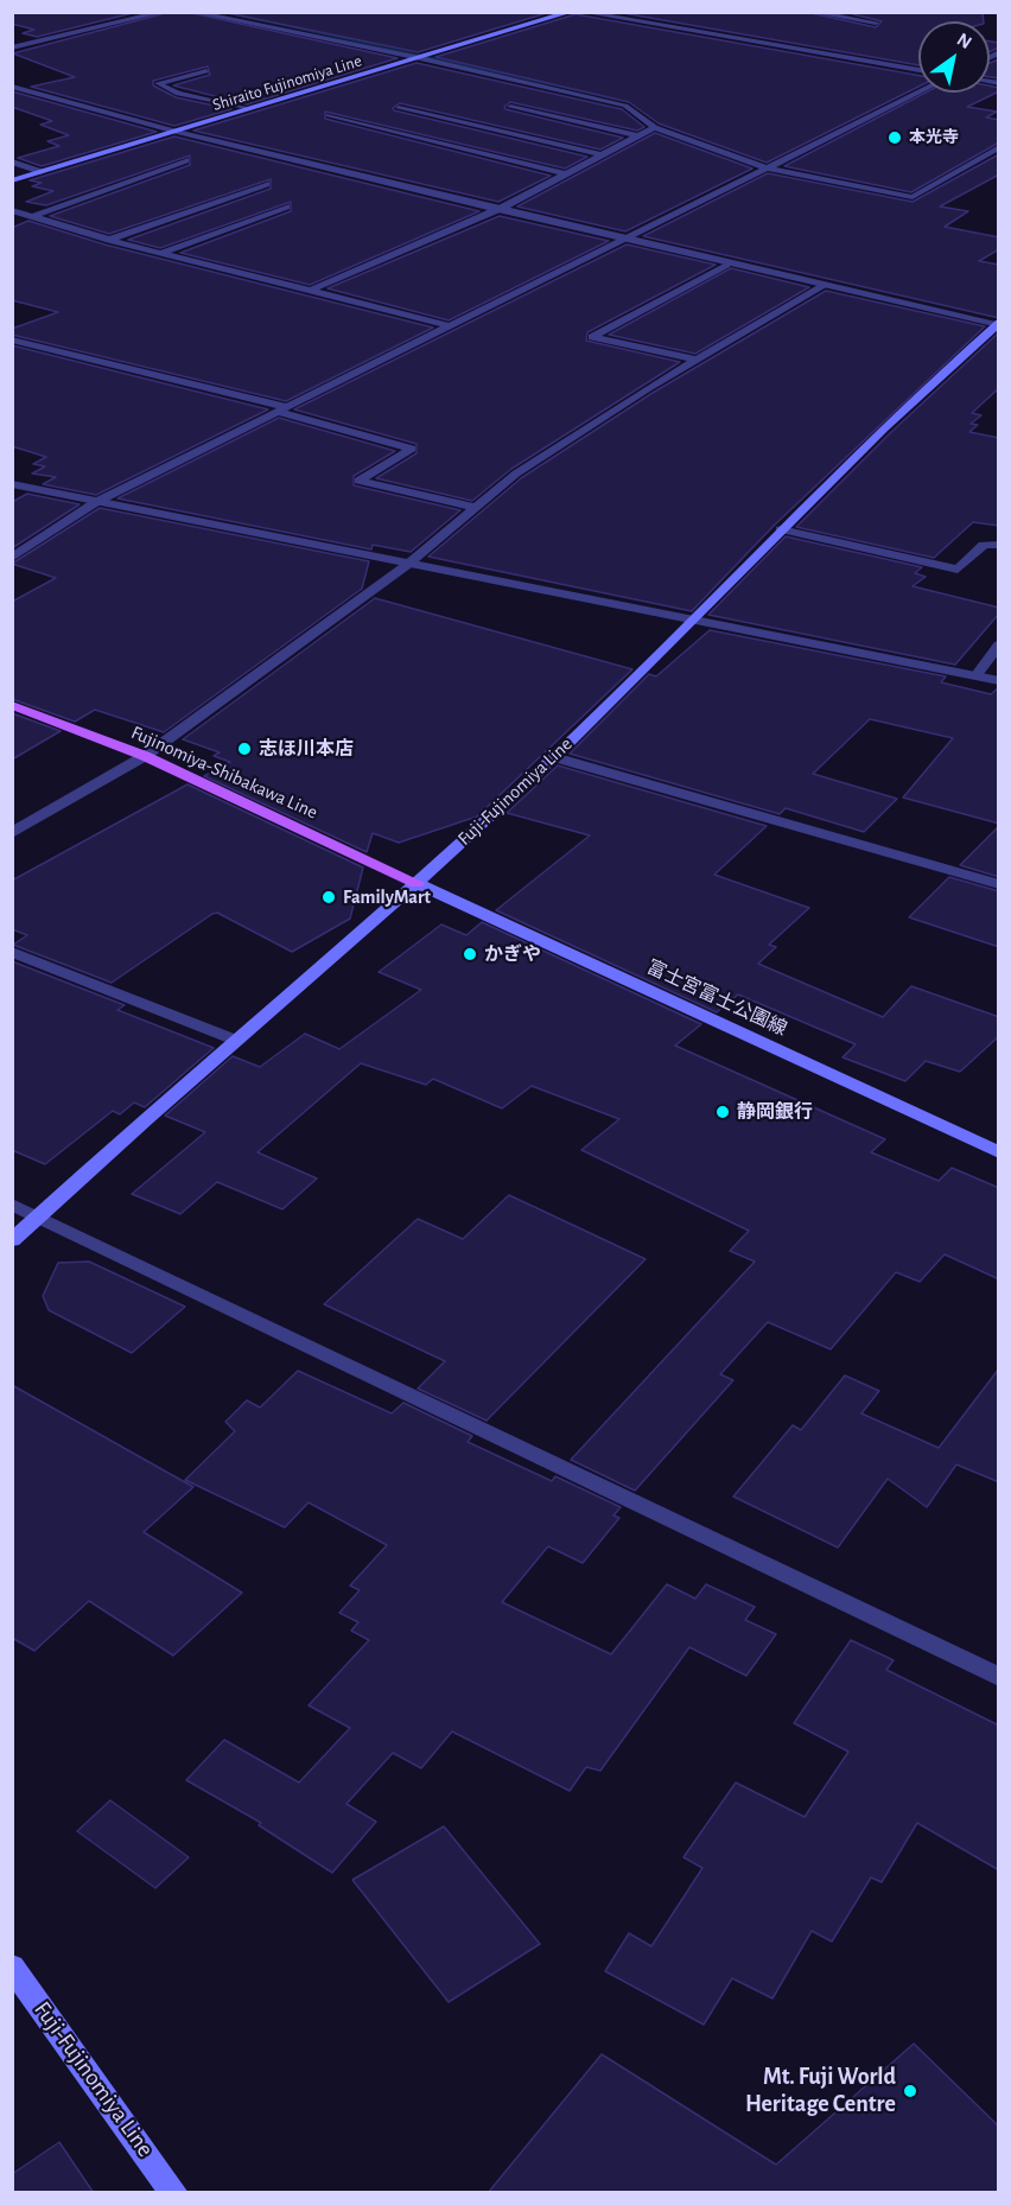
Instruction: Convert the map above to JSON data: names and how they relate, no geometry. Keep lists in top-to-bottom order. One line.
{"streets":{"main road":["Shiraito Fujinomiya Line","Fujinomiya-Shibakawa Line","Fuji-Fujinomiya Line","富士宮富士公園線"]},"crossings":[["Fujinomiya-Shibakawa Line","Fuji-Fujinomiya Line"],["Fujinomiya-Shibakawa Line","富士宮富士公園線"],["Fuji-Fujinomiya Line","富士宮富士公園線"]],"places":["本光寺","志ほ川本店","FamilyMart","かぎや","静岡銀行","Mt. Fuji World Heritage Centre"],"north":"top right"}
